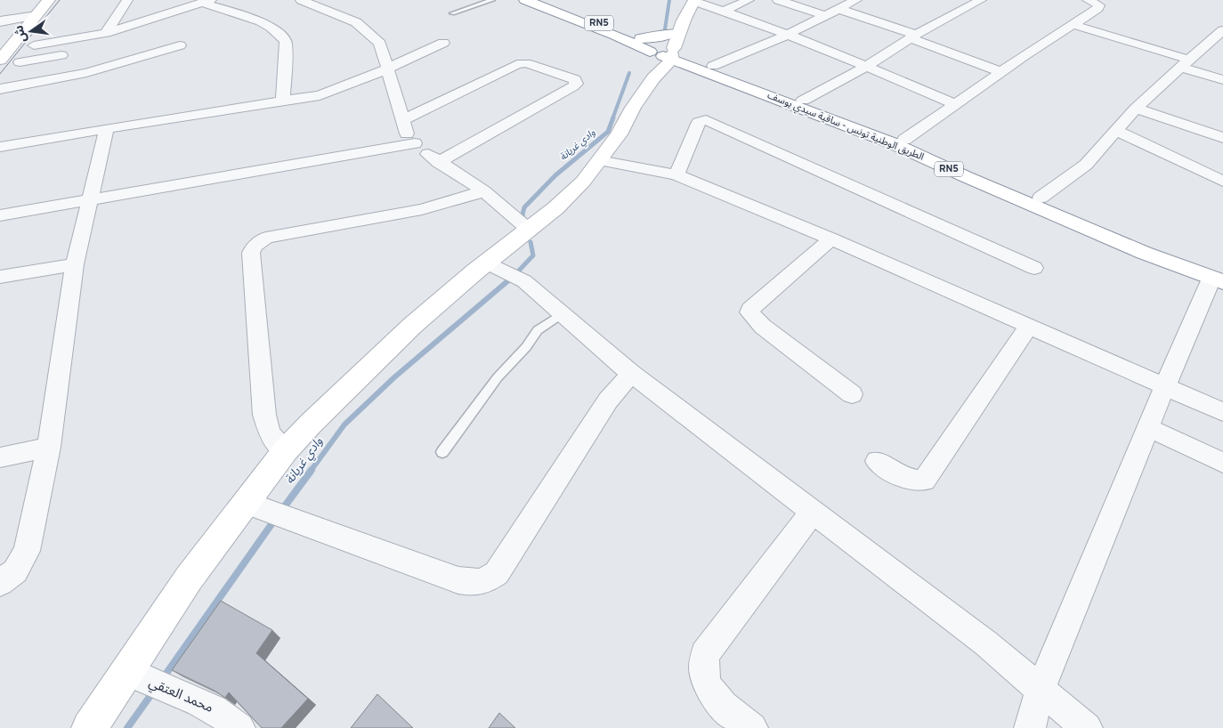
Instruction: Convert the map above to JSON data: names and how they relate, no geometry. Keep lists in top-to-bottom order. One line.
{"streets":{"main road":["RN5","الطريق الوطنية تونس - ساقية سيدي يوسف"],"street":["محمد العتقي"]},"water":["وادي غريانة"],"north":"left"}
